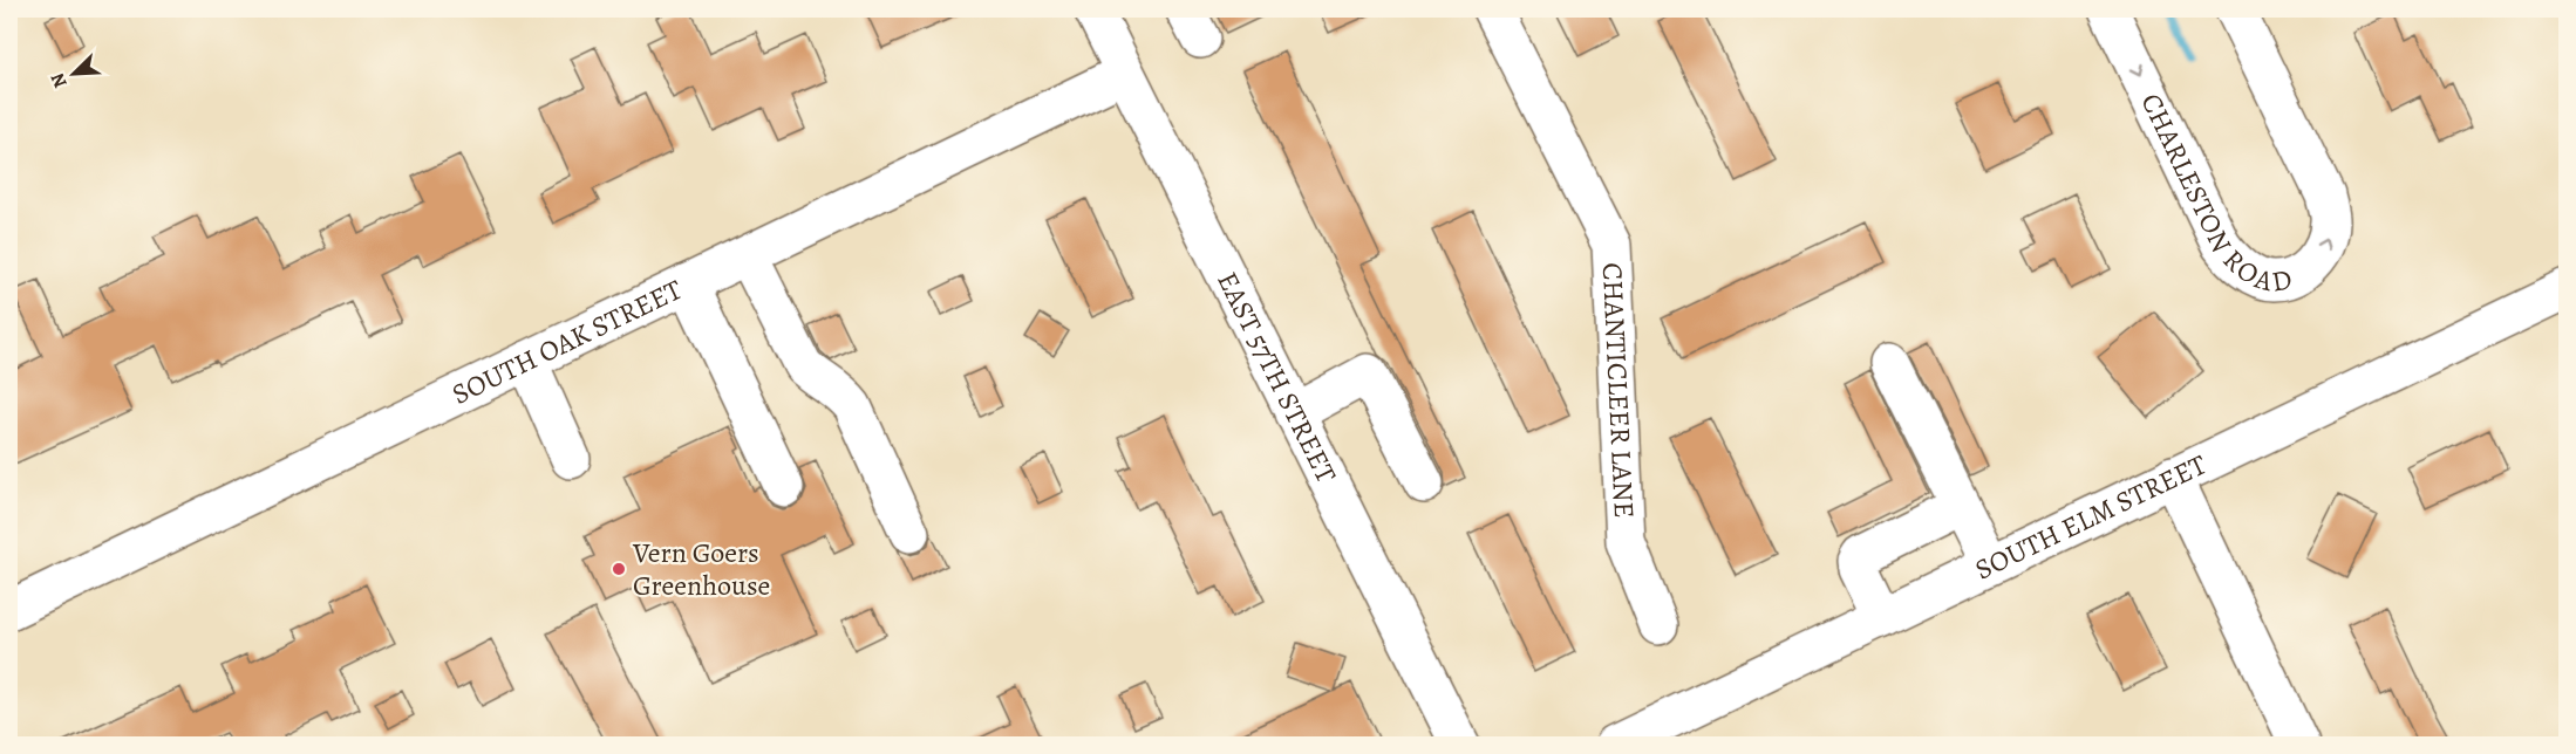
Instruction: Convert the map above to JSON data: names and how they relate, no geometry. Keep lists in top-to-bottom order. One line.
{"streets":{"street":["CHARLESTON ROAD","SOUTH OAK STREET","EAST 57TH STREET","CHANTICLEER LANE","SOUTH ELM STREET"]},"crossings":[["SOUTH OAK STREET","EAST 57TH STREET"]],"places":["Vern Goers Greenhouse"],"north":"bottom left"}
